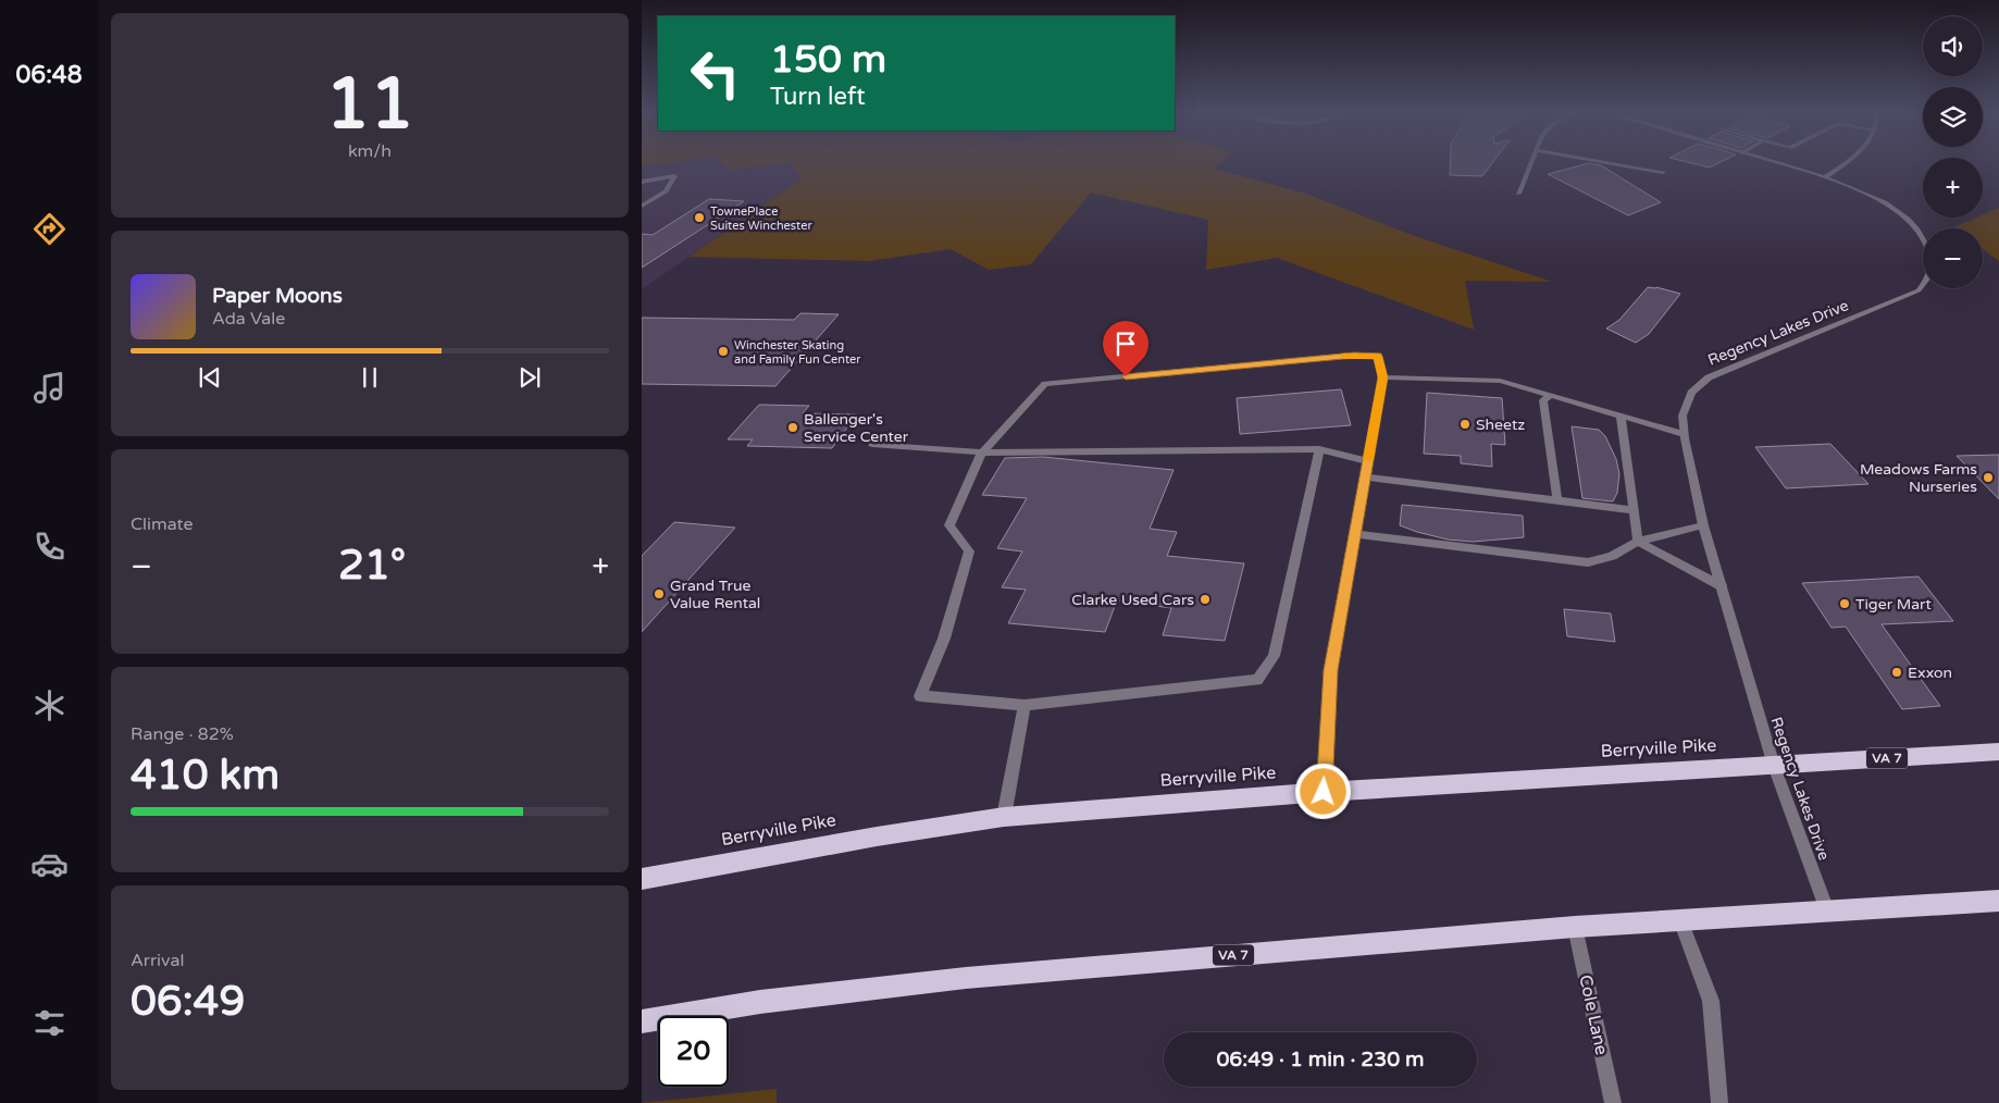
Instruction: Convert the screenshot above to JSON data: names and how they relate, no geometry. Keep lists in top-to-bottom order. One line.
{"streets":{"highway":["Berryville Pike","VA 7"],"street":["Regency Lakes Drive","Cole Lane"]},"crossings":[["Regency Lakes Drive","Berryville Pike"],["Regency Lakes Drive","VA 7"],["VA 7","Cole Lane"]],"places":["TownePlace Suites Winchester","Winchester Skating and Family Fun Center","Sheetz","Ballenger's Service Center","Meadows Farms Nurseries","Grand True Value Rental","Clarke Used Cars","Tiger Mart","Exxon"],"page":{"tabs":"06:48","tile":[["11","km/h"],"Climate",["Range · 82%","410 km"],["Arrival","06:49"]],"map_buttons":["+","−"],"turn":["150 m","Turn left"],"song":["Paper Moons","Ada Vale"],"heat":["−","21°","+"],"limit":"20","trip":"06:49 · 1 min · 230 m"}}
